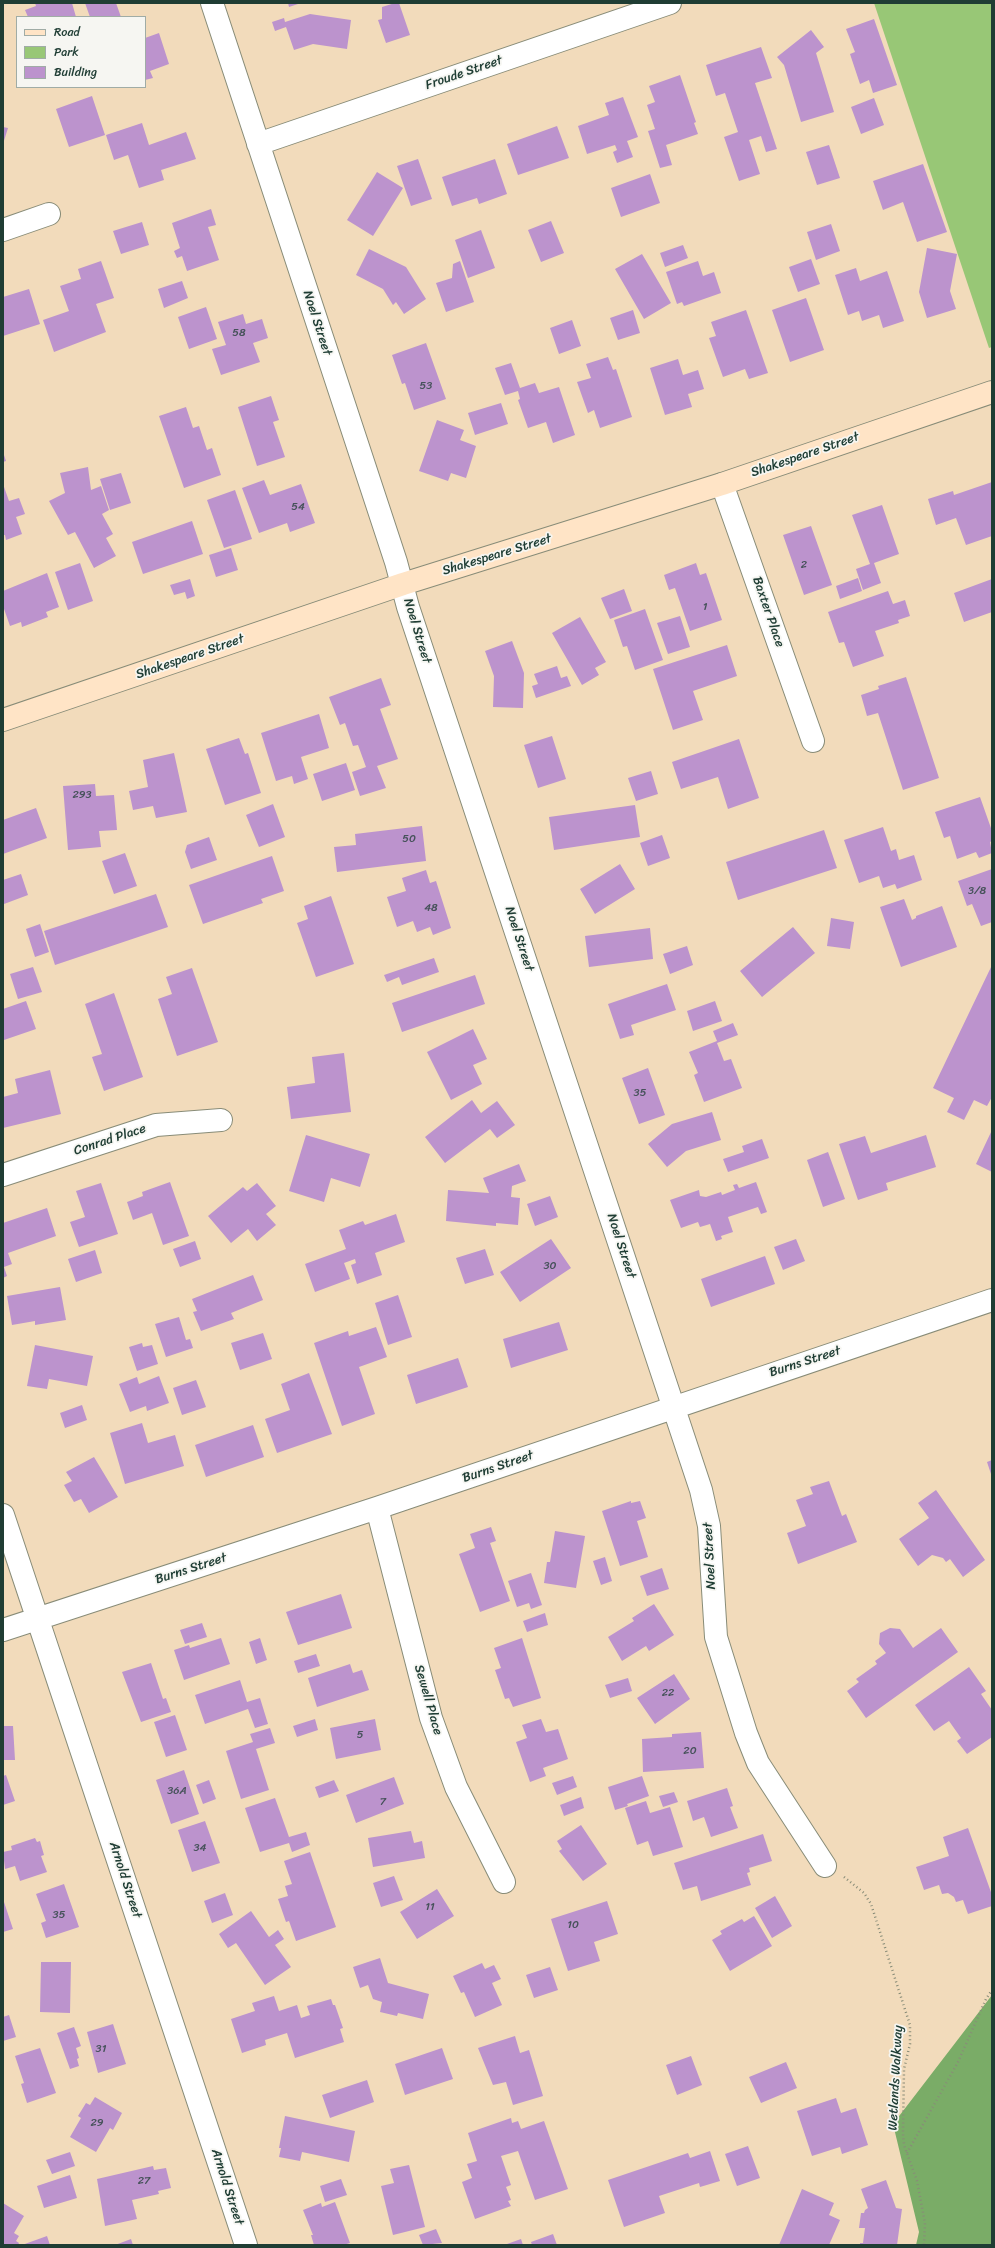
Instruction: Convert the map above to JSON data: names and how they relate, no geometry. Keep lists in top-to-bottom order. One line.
{"streets":{"street":["Froude Street","Noel Street","Shakespeare Street","Baxter Place","Conrad Place","Burns Street","Sewell Place","Arnold Street"],"path":["Wetlands Walkway"]},"crossings":[["Froude Street","Noel Street"],["Noel Street","Shakespeare Street"],["Noel Street","Burns Street"],["Noel Street","Wetlands Walkway"],["Shakespeare Street","Baxter Place"],["Burns Street","Sewell Place"],["Burns Street","Arnold Street"]],"house_numbers":["58","53","54","2","1","293","50","3/8","48","35","30","22","5","20","36A","7","34","11","35","10","31","29","27"],"legend":["Road","Park","Building"]}
